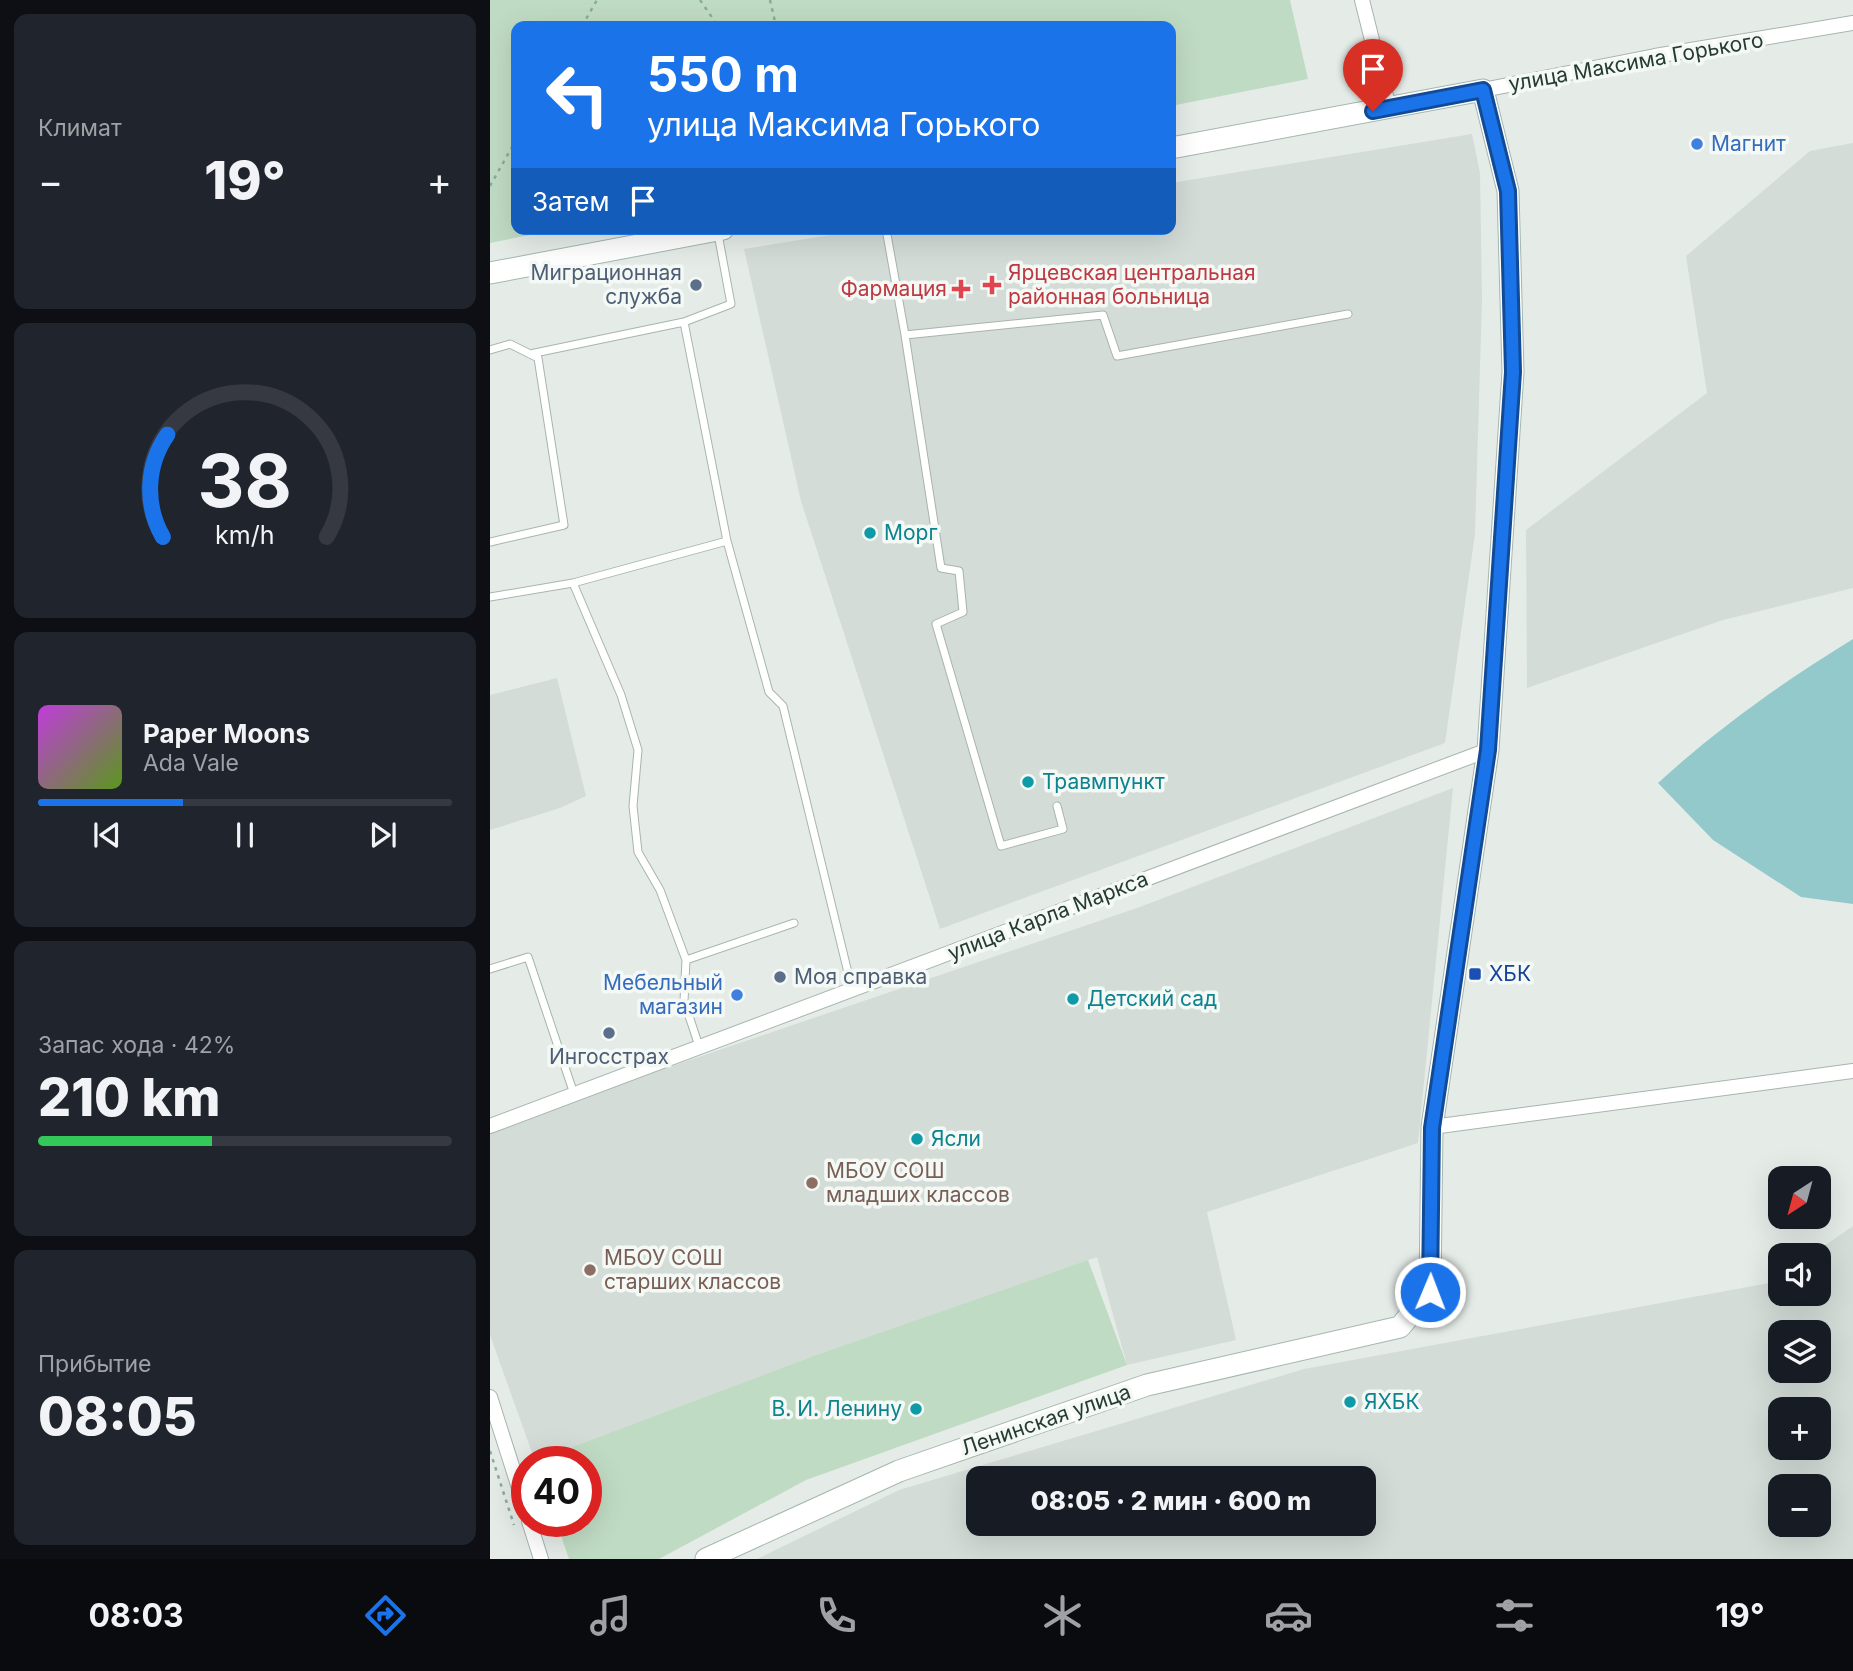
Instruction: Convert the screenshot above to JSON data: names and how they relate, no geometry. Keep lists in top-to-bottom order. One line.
{"streets":{"street":["улица Максима Горького","улица Карла Маркса","Ленинская улица"]},"places":{"other":["Магнит","Миграционная служба","Морг","Травмпункт","Моя справка","Мебельный магазин","Детский сад","Ингосстрах","Ясли","МБОУ СОШ младших классов","МБОУ СОШ старших классов","ЯХБК","В. И. Ленину"],"health":["Ярцевская центральная районная больница","Фармация"],"transit":["ХБК"]},"north":"bottom left","page":{"tile":["Климат",["Запас хода · 42%","210 km"],["Прибытие","08:05"]],"turn":["550 m","улица Максима Горького"],"heat":["−","19°","+"],"then":"Затем","song":["Paper Moons","Ada Vale"],"map_buttons":["+","−"],"limit":"40","trip":"08:05 · 2 мин · 600 m","tabs":["08:03","19°"],"gauge":["38","km/h"]}}
